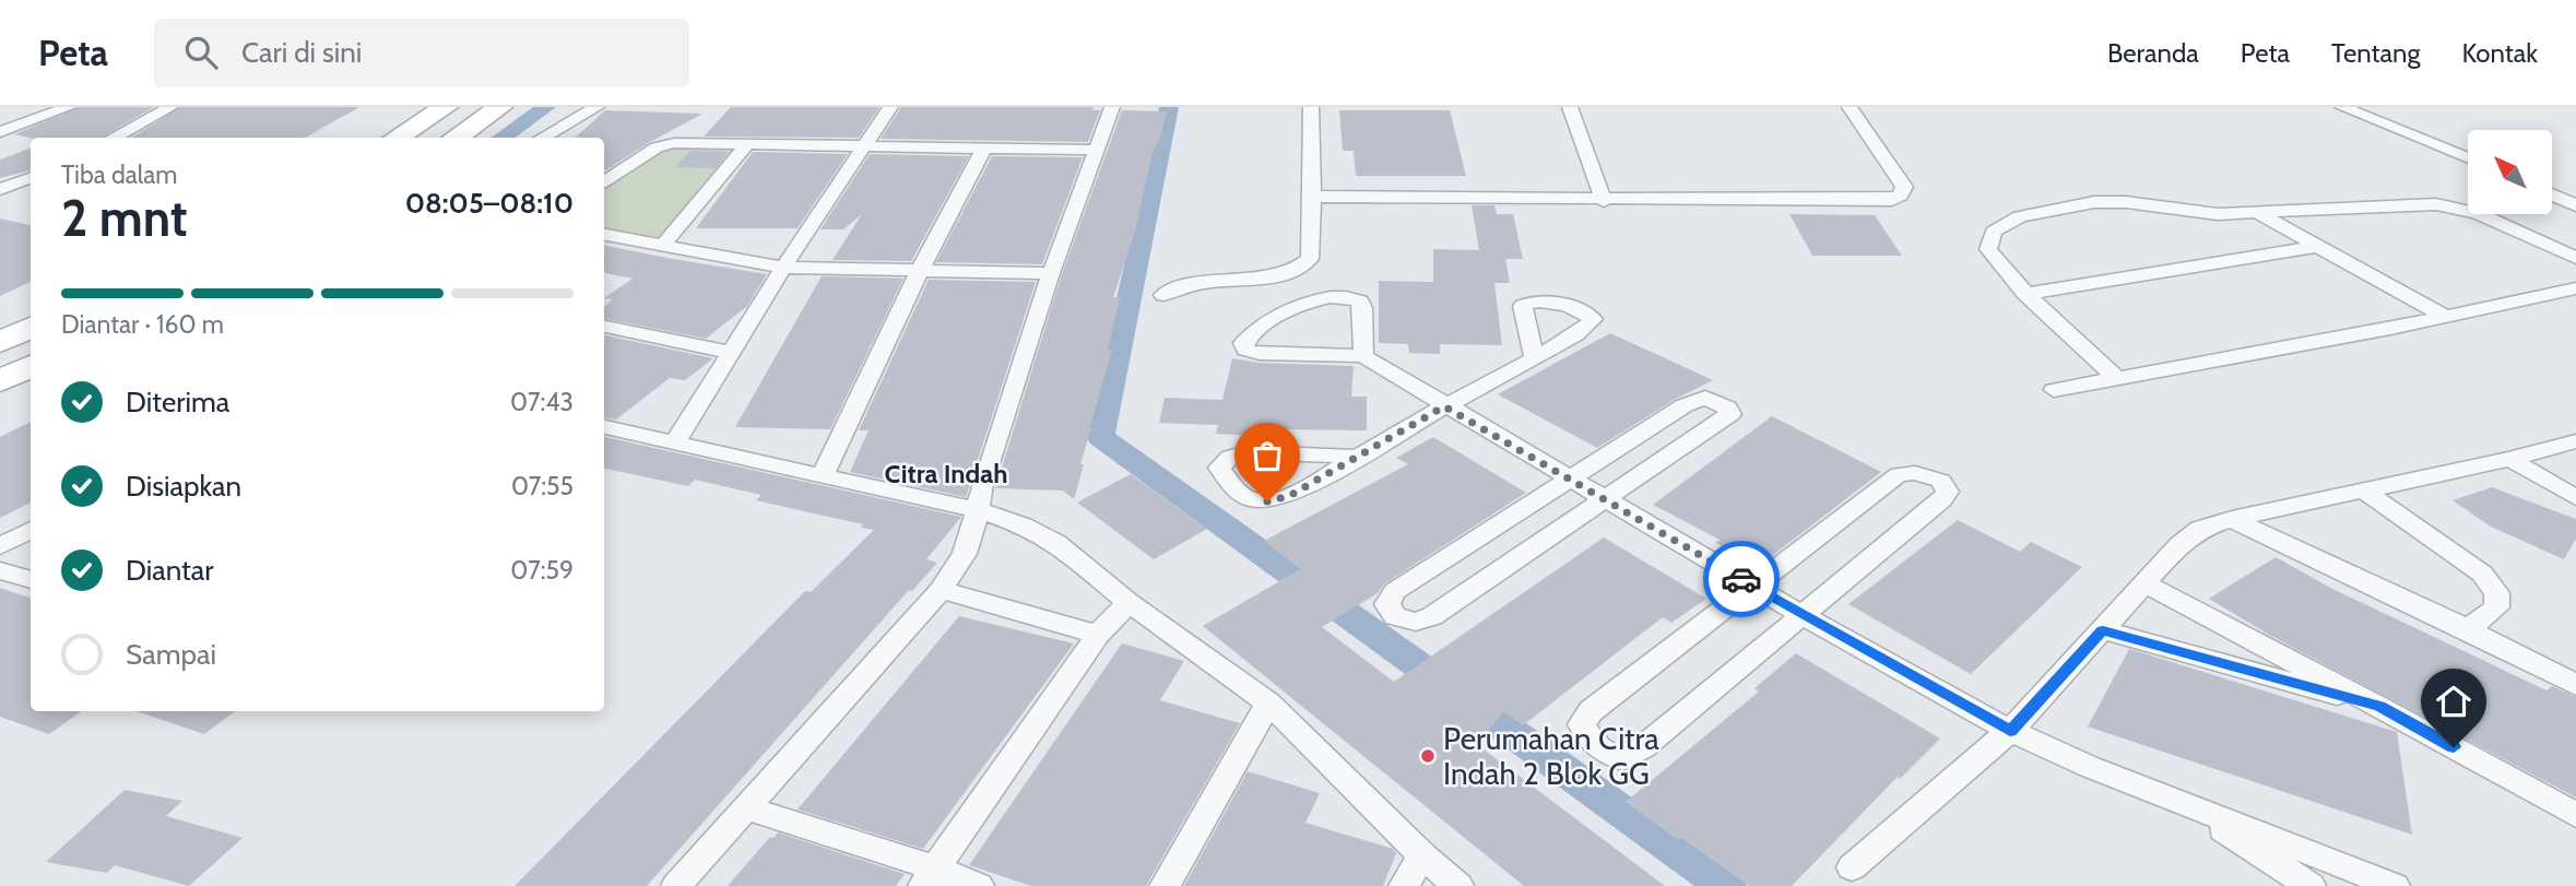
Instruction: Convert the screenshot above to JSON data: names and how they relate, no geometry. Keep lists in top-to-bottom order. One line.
{"districts":["Citra Indah"],"places":["Perumahan Citra Indah 2 Blok GG"],"north":"top left","page":{"header":"Peta","search":"Cari di sini","nav":["Beranda","Peta","Tentang","Kontak"],"heading":["2 mnt","Tiba dalam","08:05–08:10"],"bar":"Diantar · 160 m","list":[["Diterima","07:43"],["Disiapkan","07:55"],["Diantar","07:59"],"Sampai"]}}
